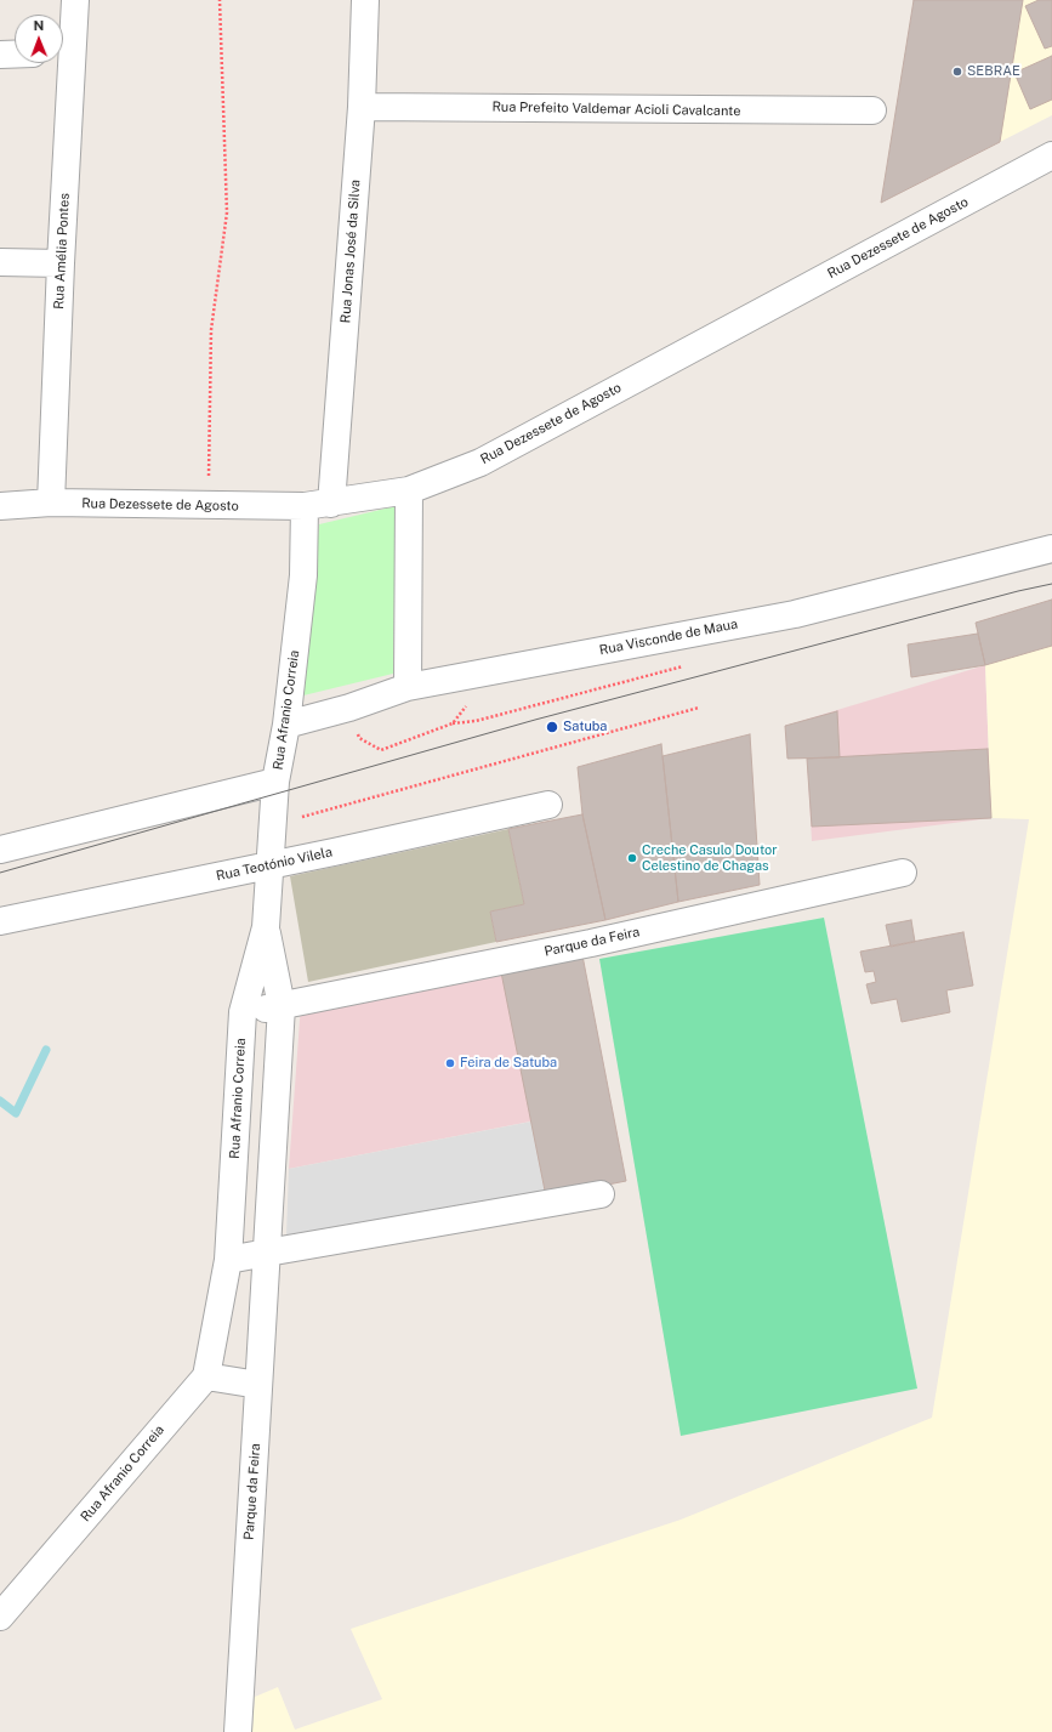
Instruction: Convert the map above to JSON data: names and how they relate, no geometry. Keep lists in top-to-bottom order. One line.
{"streets":{"street":["Rua Prefeito Valdemar Acioli Cavalcante","Rua Dezessete de Agosto","Rua Amélia Pontes","Rua Jonas José da Silva","Rua Visconde de Maua","Rua Afranio Correia","Rua Teotónio Vilela","Parque da Feira"]},"crossings":[["Rua Prefeito Valdemar Acioli Cavalcante","Rua Jonas José da Silva"],["Rua Dezessete de Agosto","Rua Amélia Pontes"],["Rua Dezessete de Agosto","Rua Jonas José da Silva"],["Rua Dezessete de Agosto","Rua Afranio Correia"],["Rua Visconde de Maua","Rua Afranio Correia"],["Rua Afranio Correia","Rua Teotónio Vilela"],["Rua Afranio Correia","Parque da Feira"]],"places":["SEBRAE","Satuba","Creche Casulo Doutor Celestino de Chagas","Feira de Satuba"],"north":"top"}
